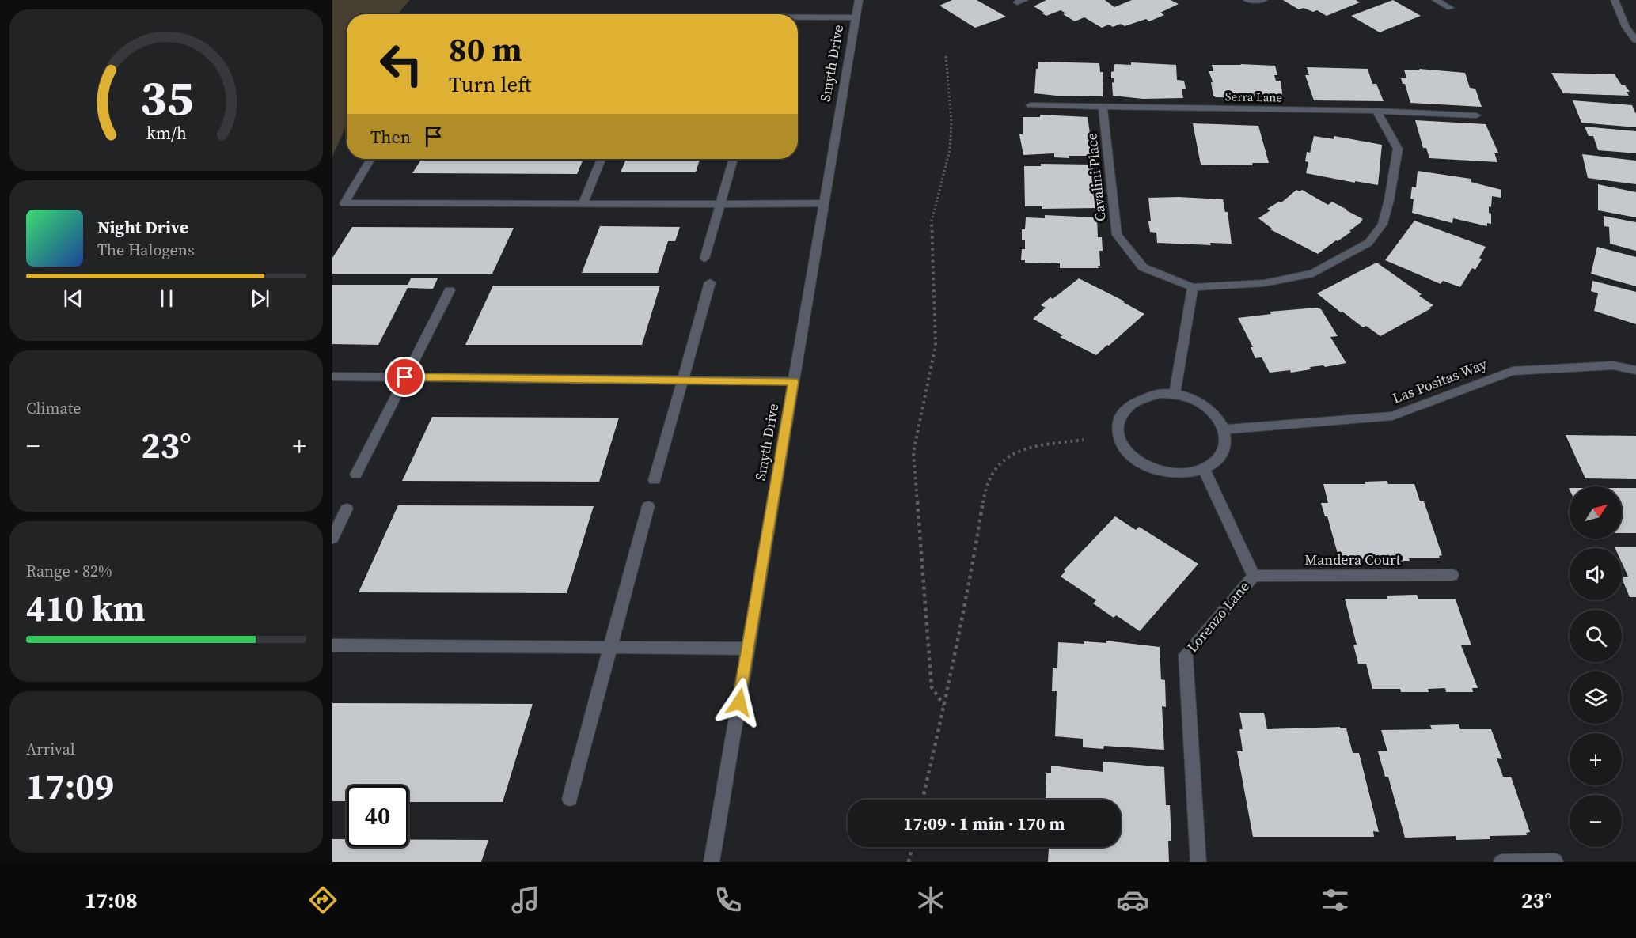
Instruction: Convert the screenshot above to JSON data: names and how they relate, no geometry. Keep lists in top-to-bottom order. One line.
{"streets":{"street":["Smyth Drive","Serra Lane","Cavalini Place","Las Positas Way","Mandera Court","Lorenzo Lane"]},"crossings":[["Serra Lane","Cavalini Place"],["Las Positas Way","Lorenzo Lane"],["Mandera Court","Lorenzo Lane"]],"north":"top right","page":{"turn":["80 m","Turn left"],"then":"Then","song":["Night Drive","The Halogens"],"tile":["Climate",["Range · 82%","410 km"],["Arrival","17:09"]],"heat":["−","23°","+"],"map_buttons":["+","−"],"limit":"40","trip":"17:09 · 1 min · 170 m","tabs":["17:08","23°"],"gauge":["35","km/h"]}}
